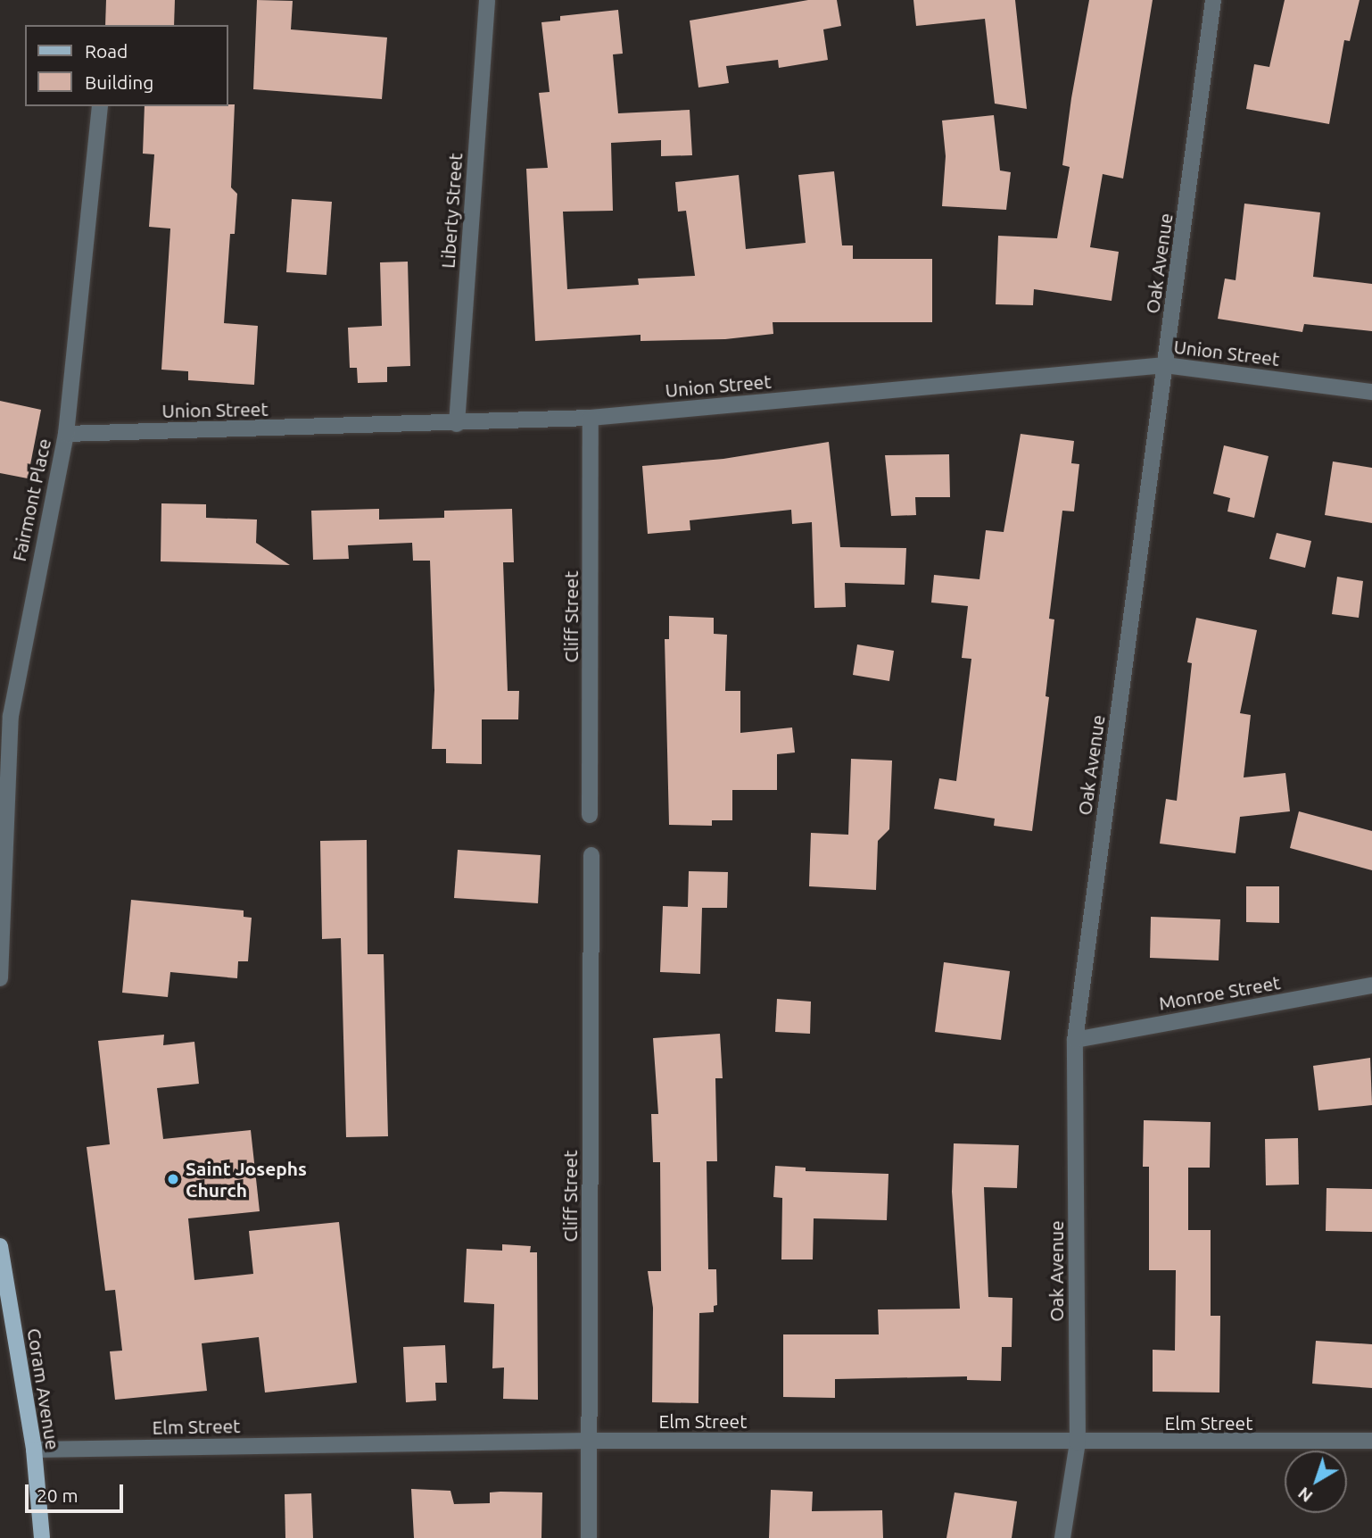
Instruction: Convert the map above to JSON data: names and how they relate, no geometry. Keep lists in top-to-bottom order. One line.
{"streets":{"main road":["Coram Avenue"],"street":["Liberty Street","Oak Avenue","Union Street","Fairmont Place","Cliff Street","Monroe Street","Elm Street"]},"crossings":[["Liberty Street","Union Street"],["Oak Avenue","Union Street"],["Oak Avenue","Monroe Street"],["Oak Avenue","Elm Street"],["Union Street","Fairmont Place"],["Union Street","Cliff Street"],["Cliff Street","Elm Street"],["Coram Avenue","Elm Street"]],"places":["Saint Josephs Church"],"legend":["Road","Building"],"scale_bar":"20 m","north":"bottom left"}
